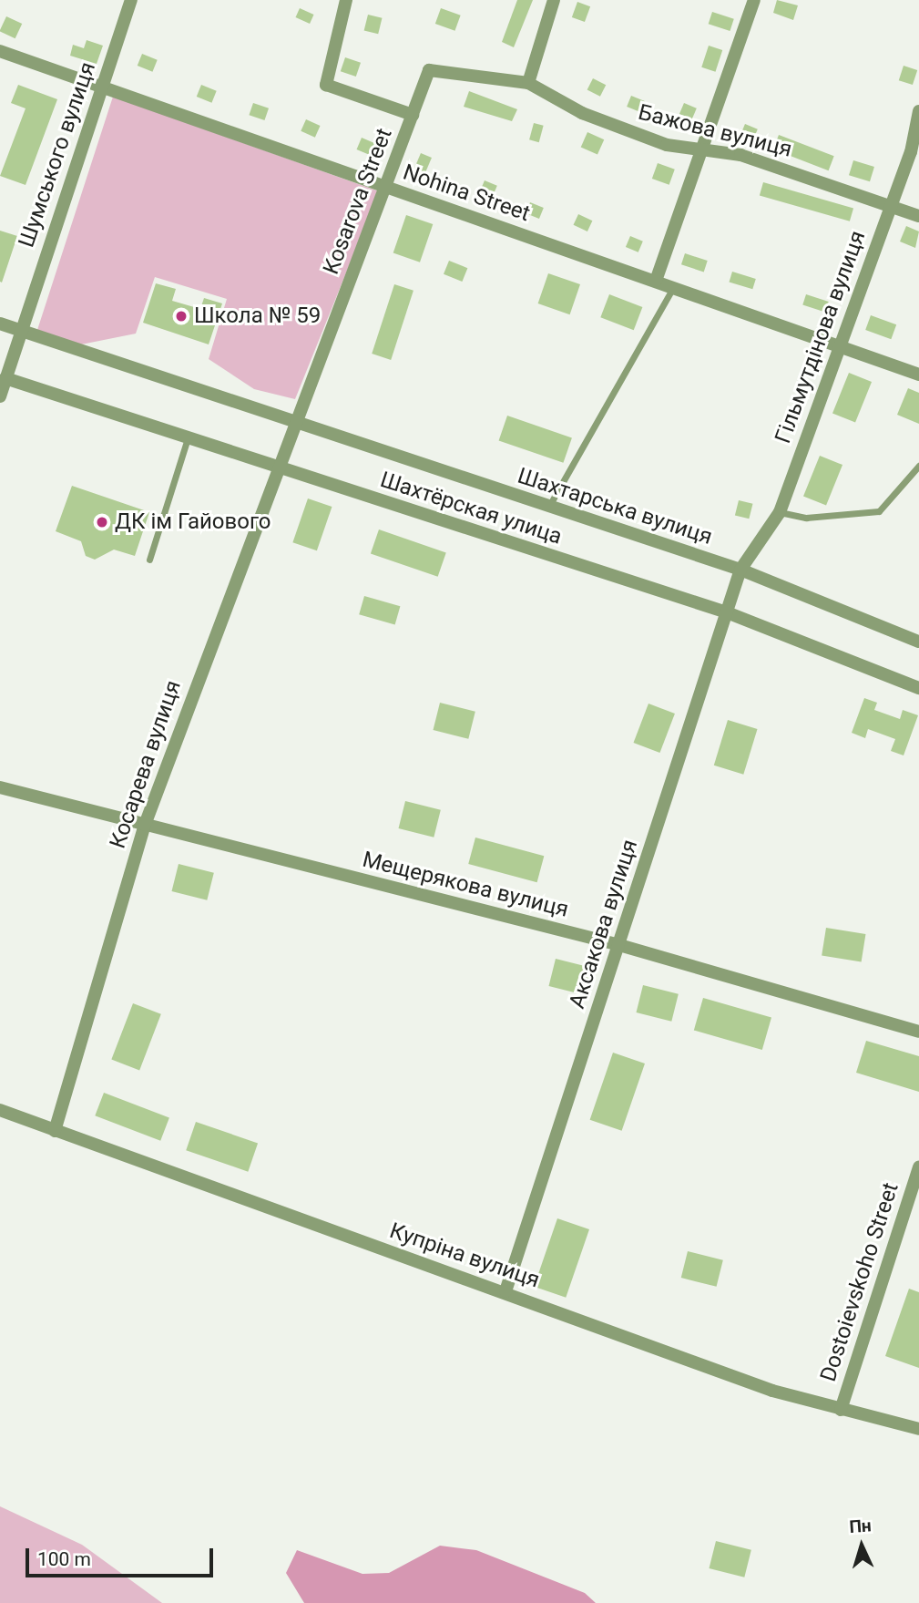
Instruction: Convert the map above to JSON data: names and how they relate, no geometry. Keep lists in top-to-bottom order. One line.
{"streets":{"street":["Бажова вулиця","Шумського вулиця","Nohina Street","Kosarova Street","Гільмутдінова вулиця","Шахтарська вулиця","Шахтёрская улица","Косарева вулиця","Мещерякова вулиця","Аксакова вулиця","Купріна вулиця","Dostoievskoho Street"]},"crossings":[["Бажова вулиця","Kosarova Street"],["Бажова вулиця","Гільмутдінова вулиця"],["Шумського вулиця","Nohina Street"],["Шумського вулиця","Шахтарська вулиця"],["Шумського вулиця","Шахтёрская улица"],["Nohina Street","Kosarova Street"],["Nohina Street","Гільмутдінова вулиця"],["Kosarova Street","Шахтарська вулиця"],["Kosarova Street","Косарева вулиця"],["Гільмутдінова вулиця","Шахтарська вулиця"],["Гільмутдінова вулиця","Аксакова вулиця"],["Шахтарська вулиця","Косарева вулиця"],["Шахтарська вулиця","Аксакова вулиця"],["Шахтёрская улица","Косарева вулиця"],["Шахтёрская улица","Аксакова вулиця"],["Косарева вулиця","Мещерякова вулиця"],["Косарева вулиця","Купріна вулиця"],["Мещерякова вулиця","Аксакова вулиця"],["Аксакова вулиця","Купріна вулиця"],["Купріна вулиця","Dostoievskoho Street"]],"places":["Школа № 59","ДК ім Гайового"],"scale_bar":"100 m","north":"top"}
